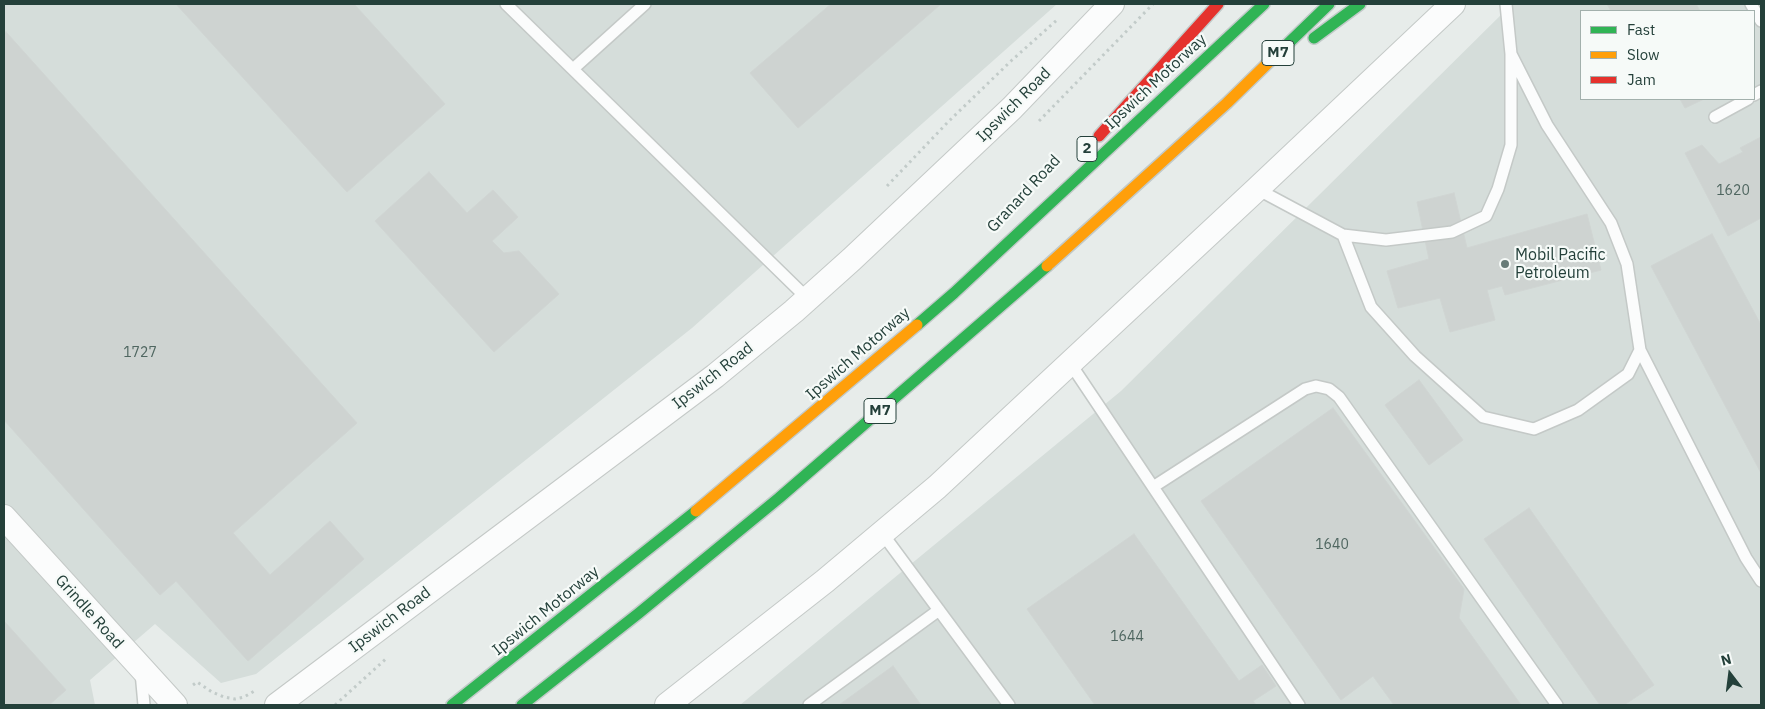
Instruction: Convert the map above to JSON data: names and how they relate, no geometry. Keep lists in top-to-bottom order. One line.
{"streets":{"highway":["M7","Ipswich Motorway","2","Granard Road"],"street":["Ipswich Road","Grindle Road"]},"crossings":[["Ipswich Motorway","Granard Road"]],"places":["Mobil Pacific Petroleum"],"house_numbers":["1620","1727","1640","1644"],"legend":["Fast","Slow","Jam"],"north":"top"}
